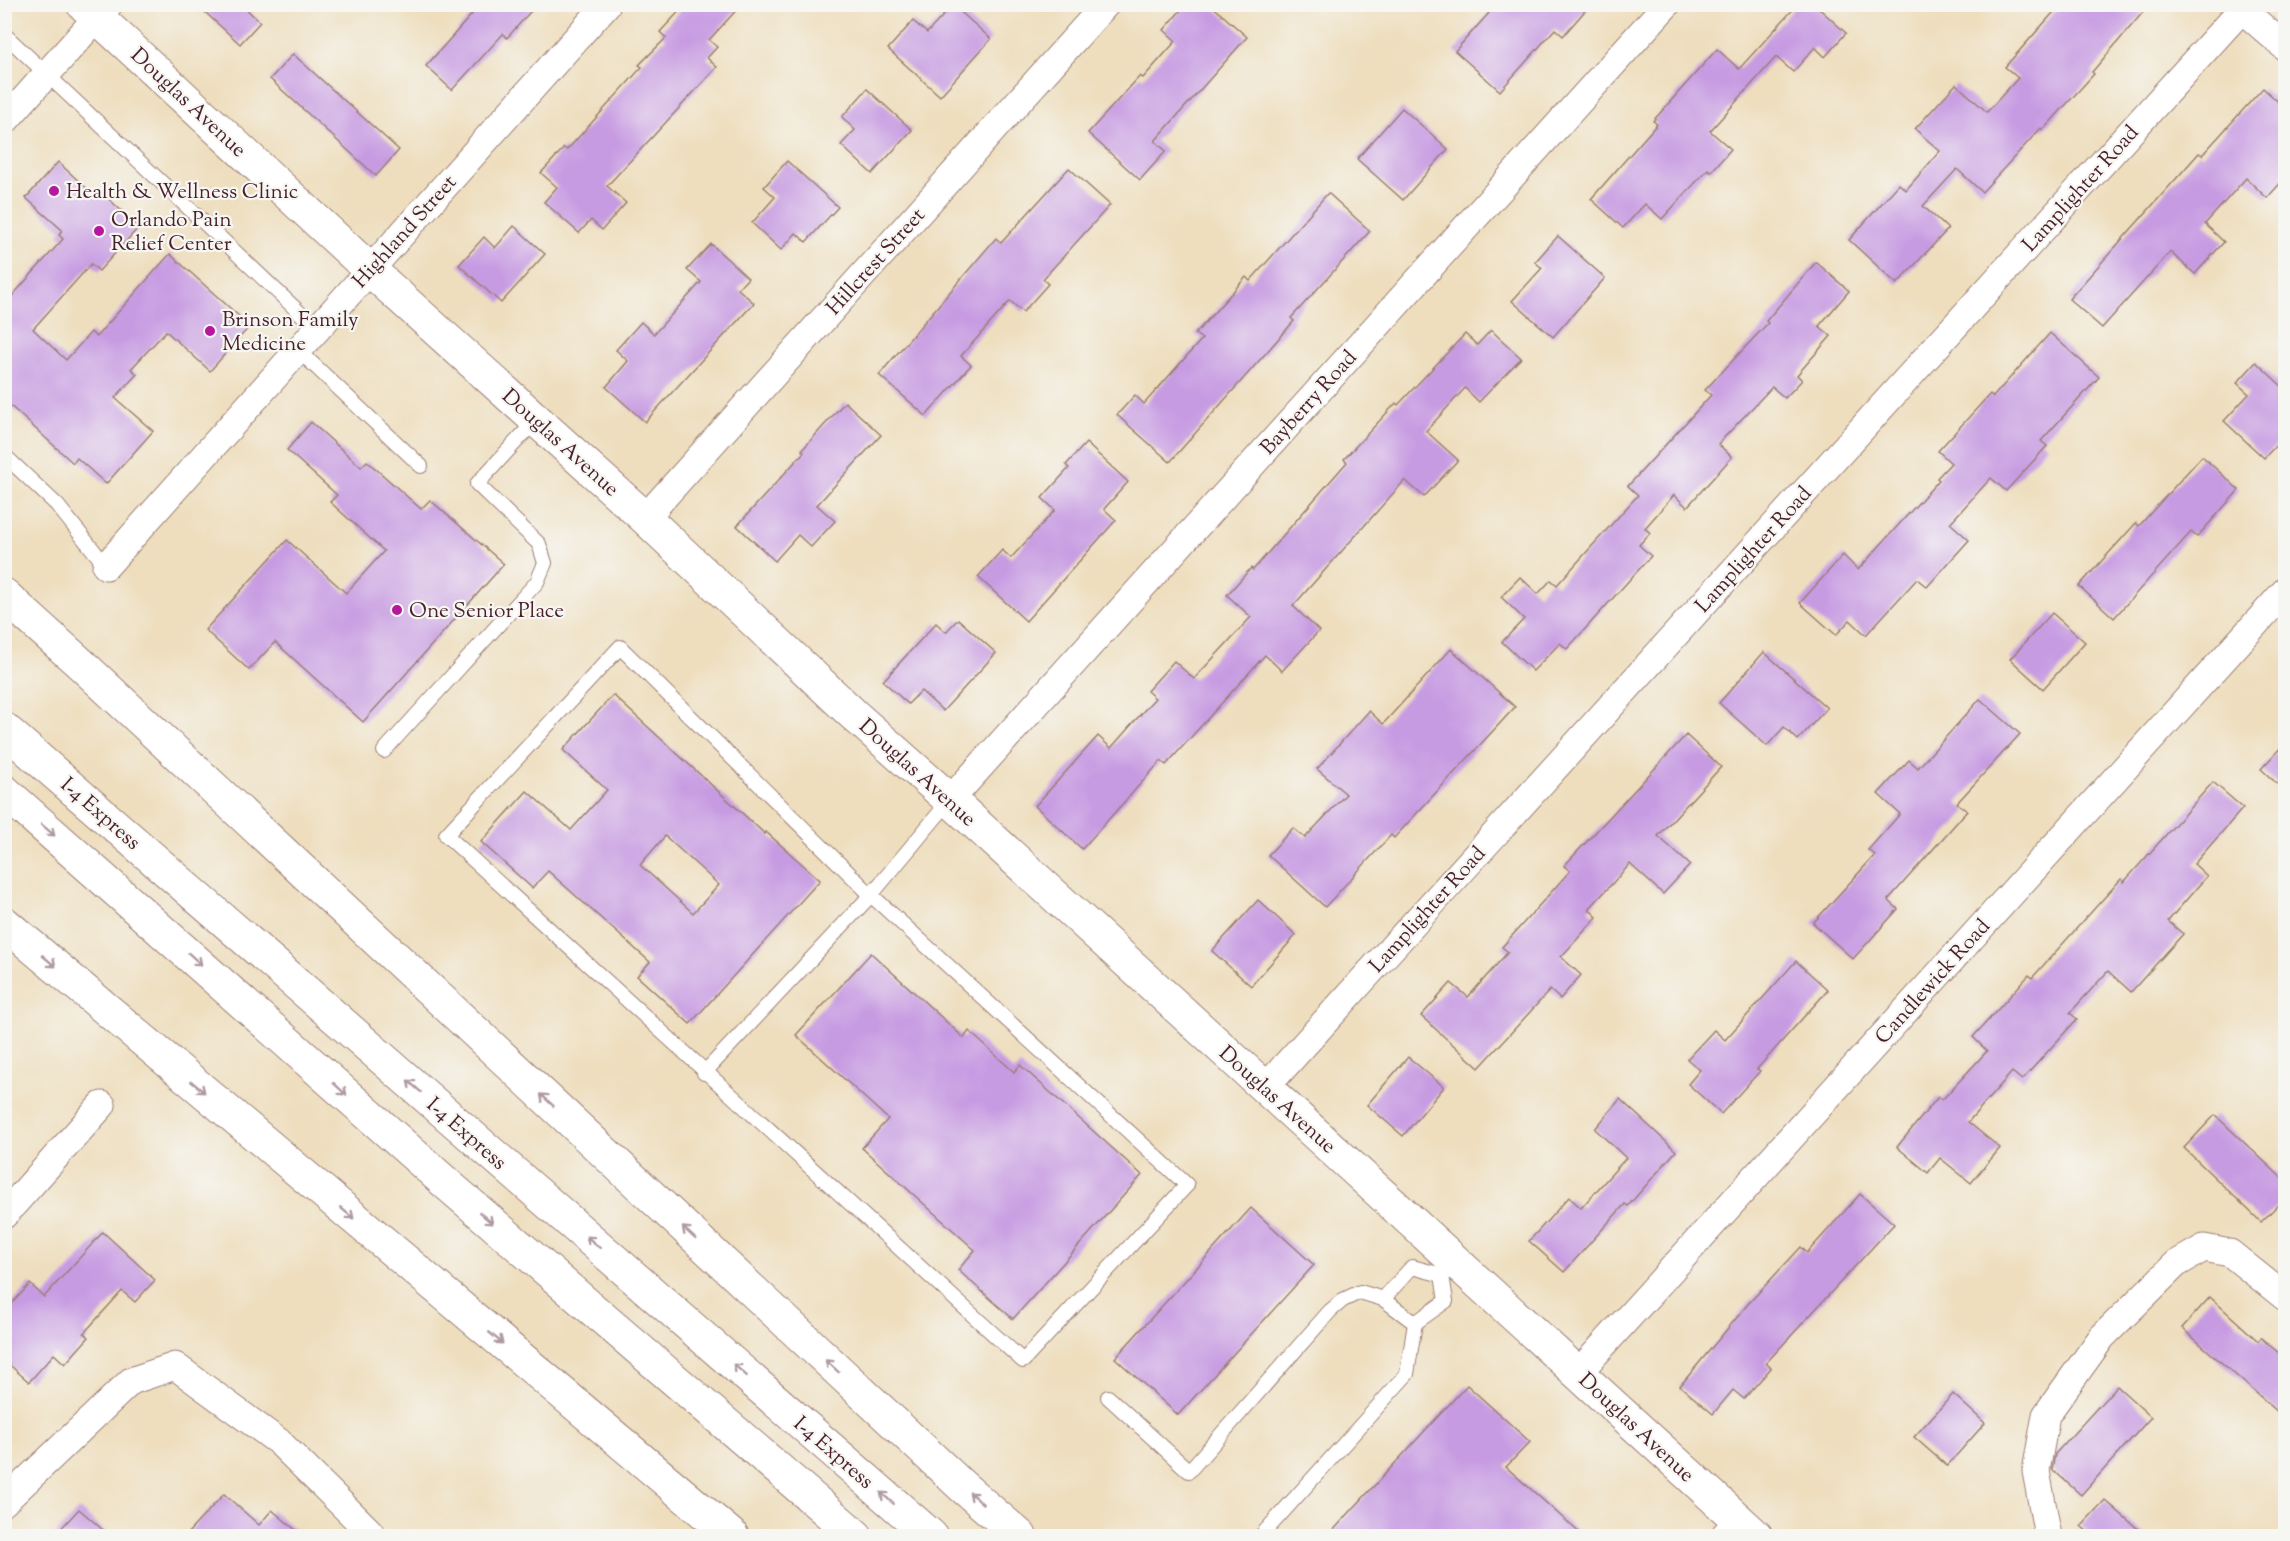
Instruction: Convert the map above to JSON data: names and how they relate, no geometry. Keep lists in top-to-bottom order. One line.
{"streets":{"main road":["Douglas Avenue","I-4 Express"],"street":["Lamplighter Road","Highland Street","Hillcrest Street","Bayberry Road","Candlewick Road"]},"crossings":[["Douglas Avenue","Lamplighter Road"],["Douglas Avenue","Highland Street"],["Douglas Avenue","Hillcrest Street"],["Douglas Avenue","Bayberry Road"],["Douglas Avenue","Candlewick Road"]],"places":["Health & Wellness Clinic","Orlando Pain Relief Center","Brinson Family Medicine","One Senior Place"]}
